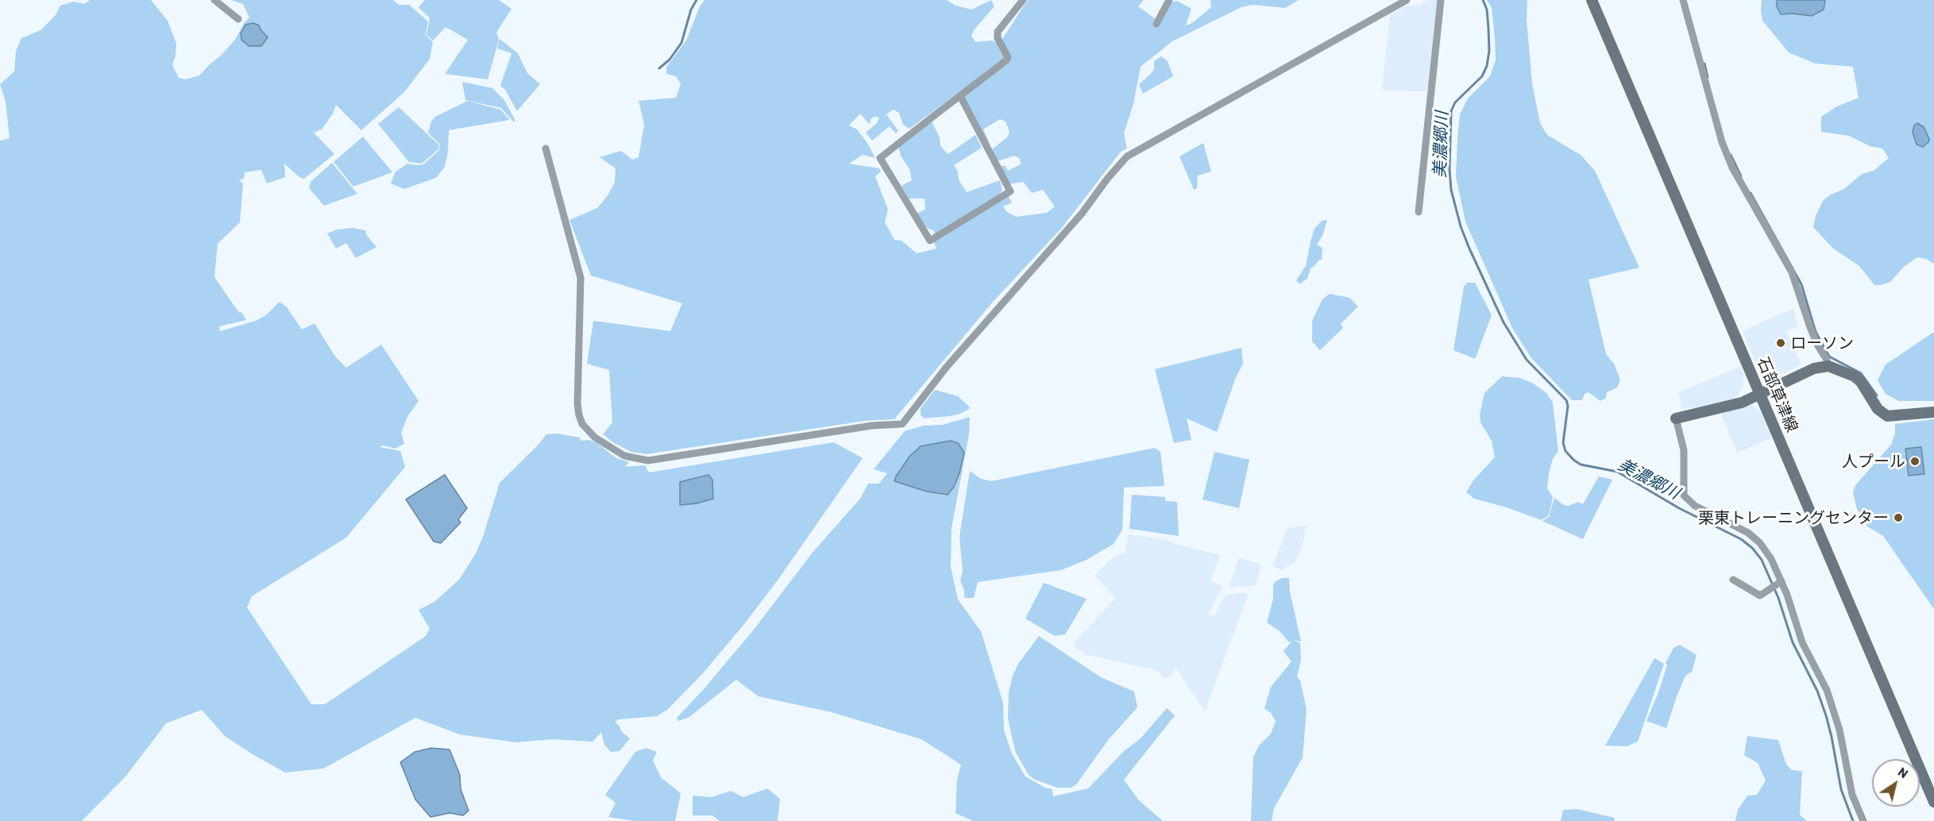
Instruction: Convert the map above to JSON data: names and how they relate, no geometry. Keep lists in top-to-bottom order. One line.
{"streets":{"main road":["石部草津線"]},"water":["美濃郷川"],"places":["ローソン","人プール","栗東トレーニングセンター"],"north":"top right"}
